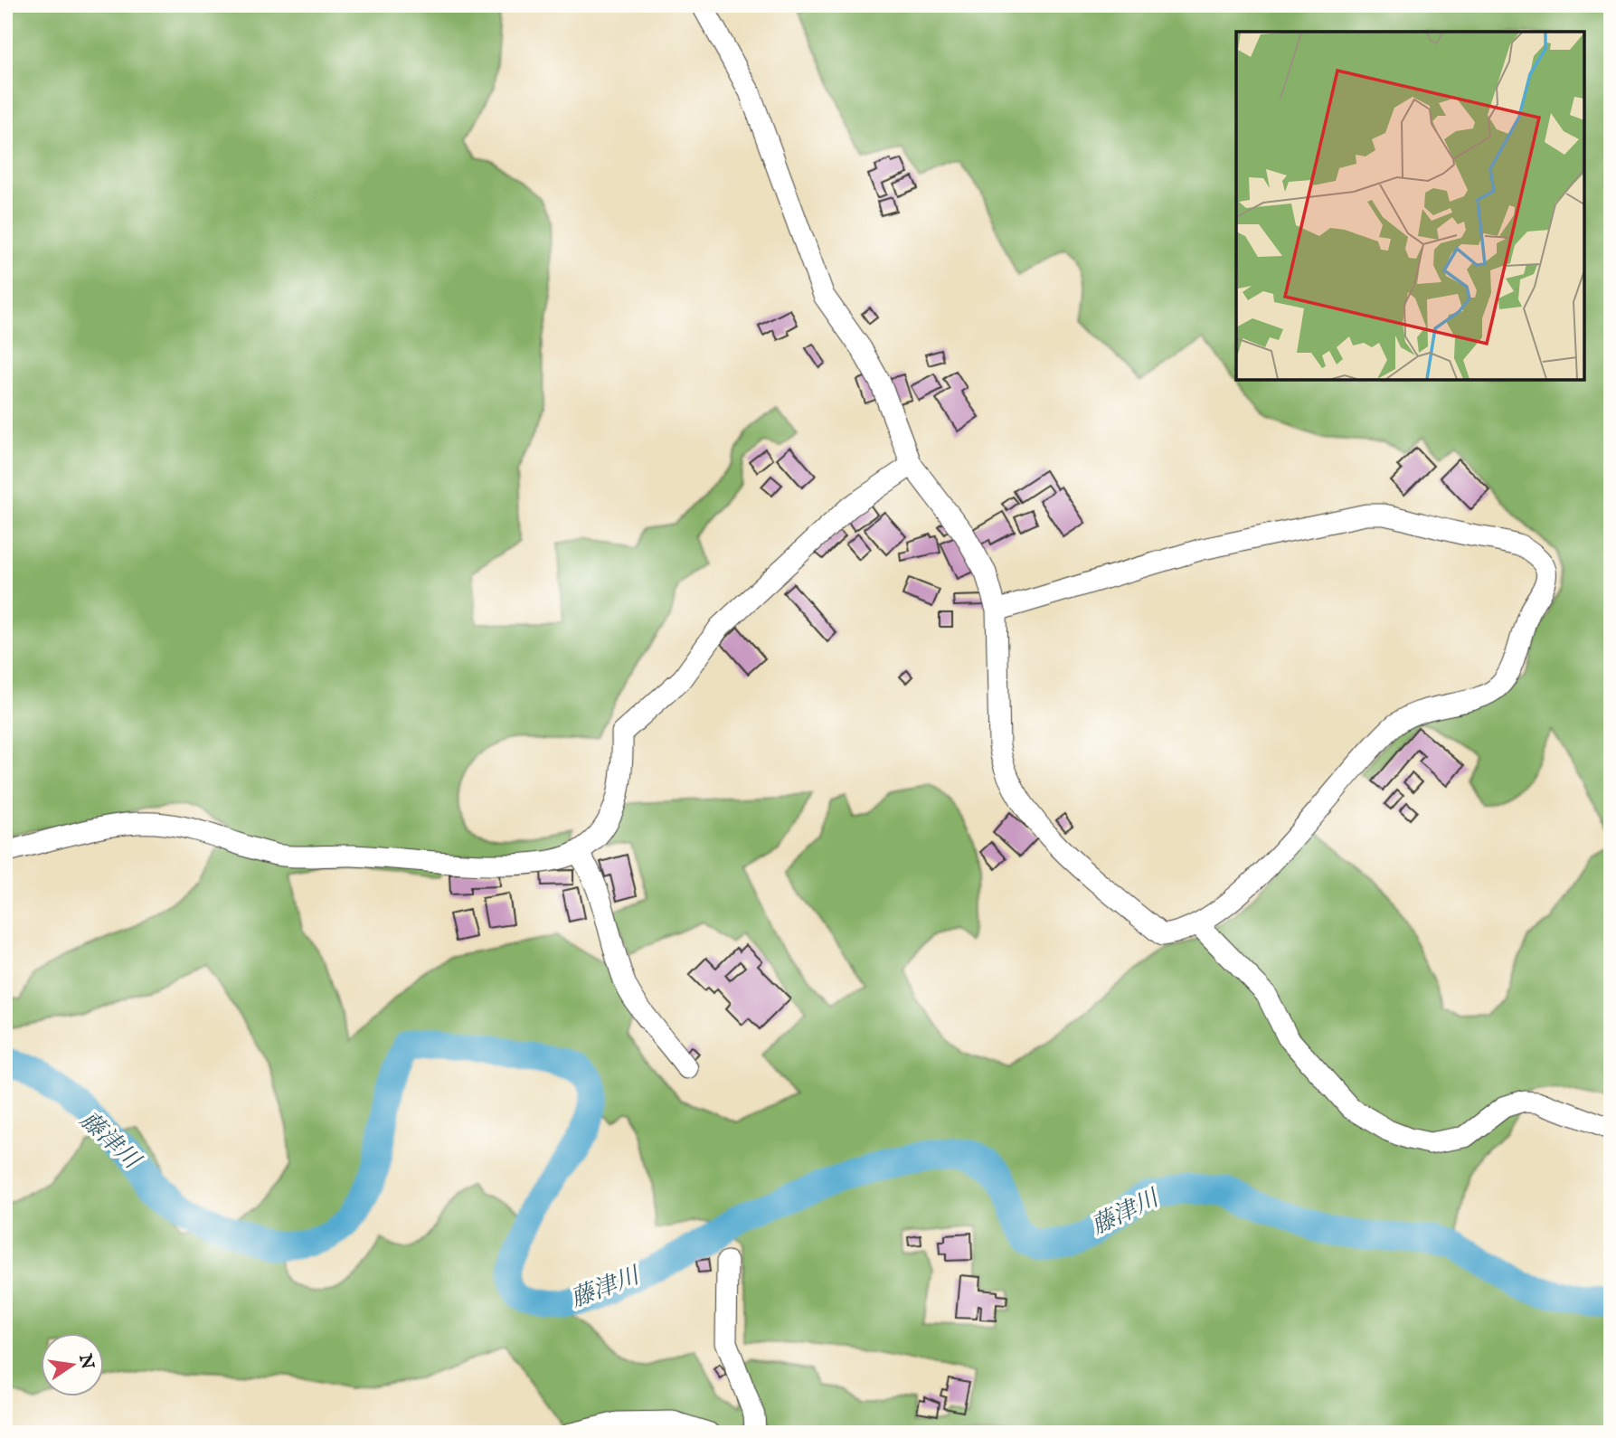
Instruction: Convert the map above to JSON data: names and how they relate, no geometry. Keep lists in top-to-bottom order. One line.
{"water":["藤津川"],"north":"right"}
